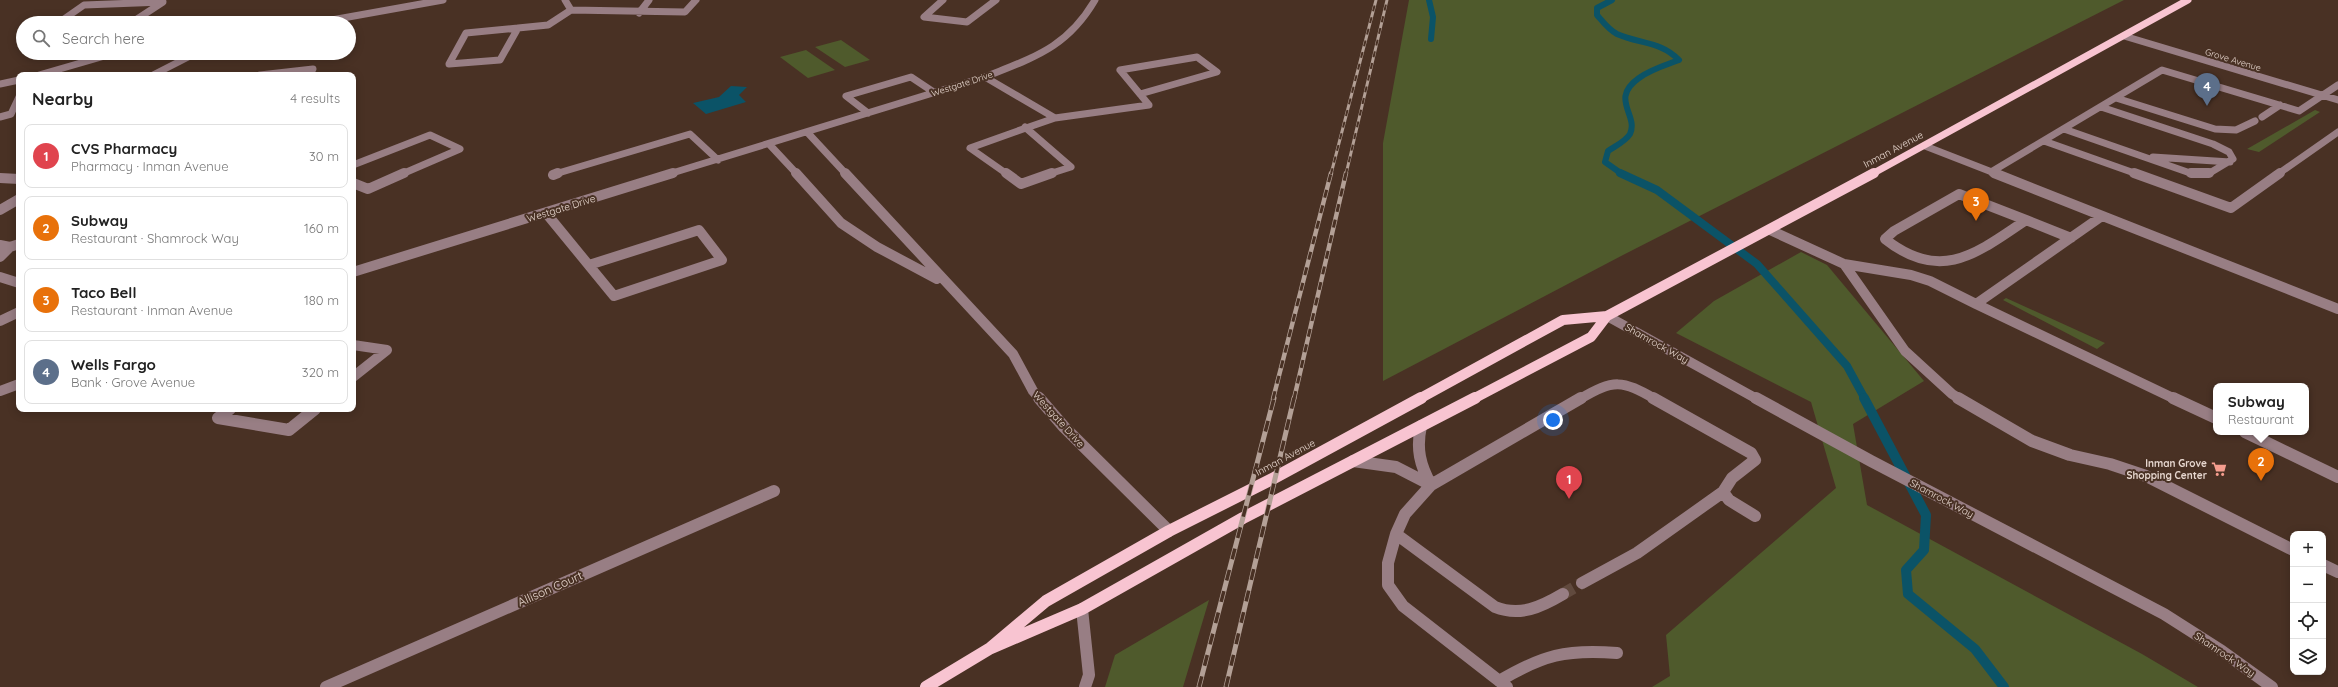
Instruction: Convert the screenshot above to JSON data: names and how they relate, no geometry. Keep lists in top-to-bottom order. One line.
{"streets":{"main road":["Inman Avenue"],"street":["Grove Avenue","Westgate Drive","Shamrock Way","Allison Court"]},"crossings":[["Grove Avenue","Inman Avenue"],["Westgate Drive","Inman Avenue"],["Inman Avenue","Shamrock Way"]],"places":{"supermarket":["Inman Grove Shopping Center"]},"page":{"search":"Search here","heading":["Nearby","4 results"],"pins":["4","3","2","1"],"list":[{"mark":"1","name":"CVS Pharmacy","note":"Pharmacy · Inman Avenue","value":"30 m"},{"mark":"2","name":"Subway","note":"Restaurant · Shamrock Way","value":"160 m"},{"mark":"3","name":"Taco Bell","note":"Restaurant · Inman Avenue","value":"180 m"},{"mark":"4","name":"Wells Fargo","note":"Bank · Grove Avenue","value":"320 m"}],"popup":["Subway","Restaurant"],"map_buttons":["+","−"]}}
